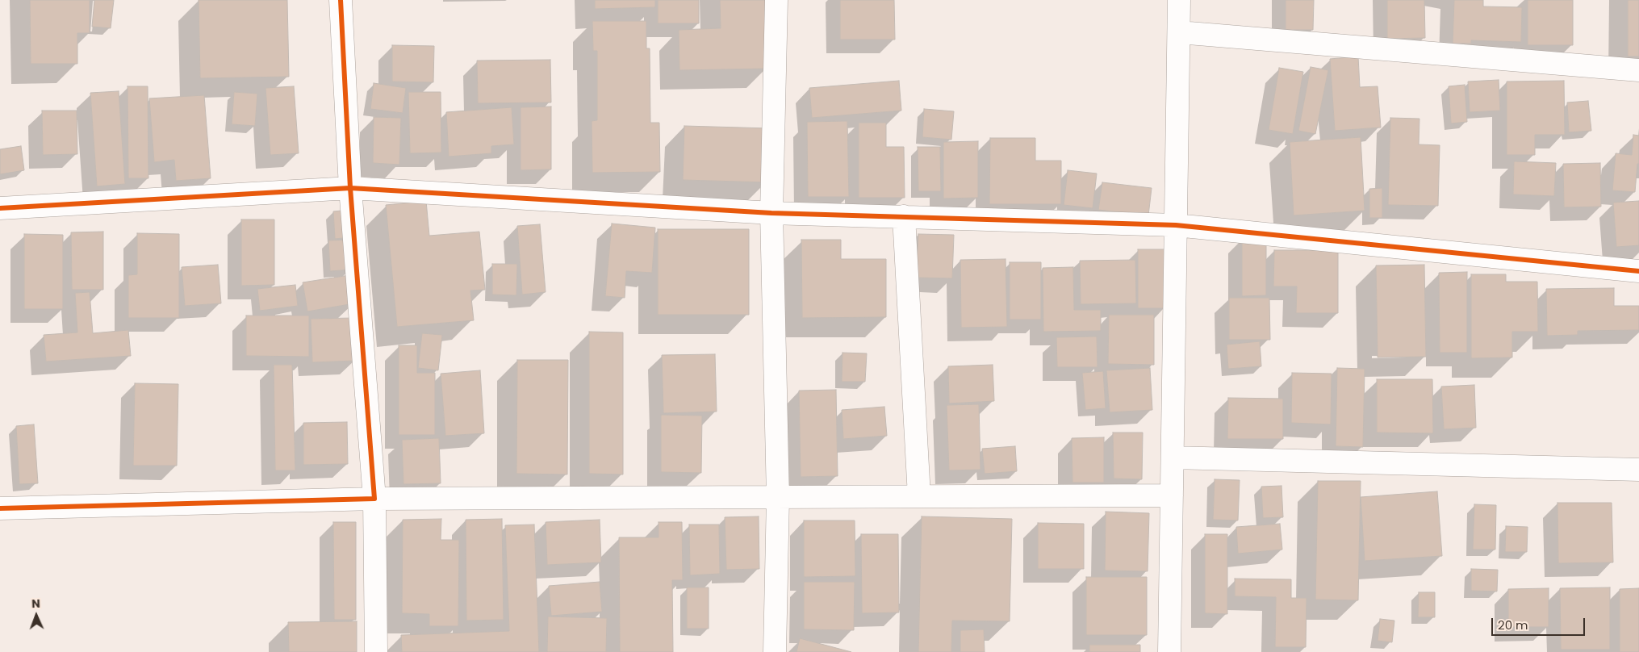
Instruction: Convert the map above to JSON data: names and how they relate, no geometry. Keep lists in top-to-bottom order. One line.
{"scale_bar":"20 m","north":"top"}
